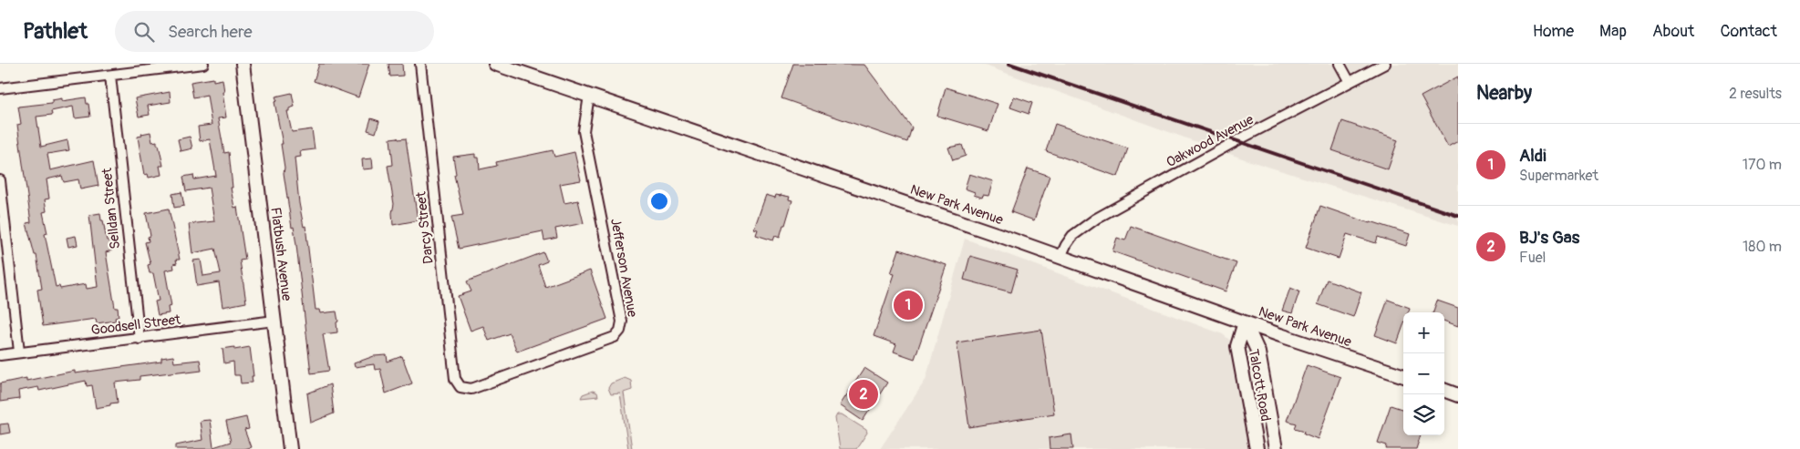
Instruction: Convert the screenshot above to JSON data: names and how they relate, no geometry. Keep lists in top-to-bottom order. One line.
{"streets":{"main road":["New Park Avenue","Flatbush Avenue","Talcott Road"],"street":["Oakwood Avenue","Selldan Street","Darcy Street","Jefferson Avenue","Goodsell Street"]},"crossings":[["Oakwood Avenue","New Park Avenue"],["New Park Avenue","Jefferson Avenue"],["New Park Avenue","Talcott Road"],["Selldan Street","Goodsell Street"],["Darcy Street","Jefferson Avenue"],["Flatbush Avenue","Goodsell Street"]],"page":{"header":"Pathlet","search":"Search here","nav":["Home","Map","About","Contact"],"heading":["Nearby","2 results"],"list":[{"mark":"1","name":"Aldi","note":"Supermarket","value":"170 m"},{"mark":"2","name":"BJ's Gas","note":"Fuel","value":"180 m"}],"pins":["1","2"],"map_buttons":["+","−"]}}
